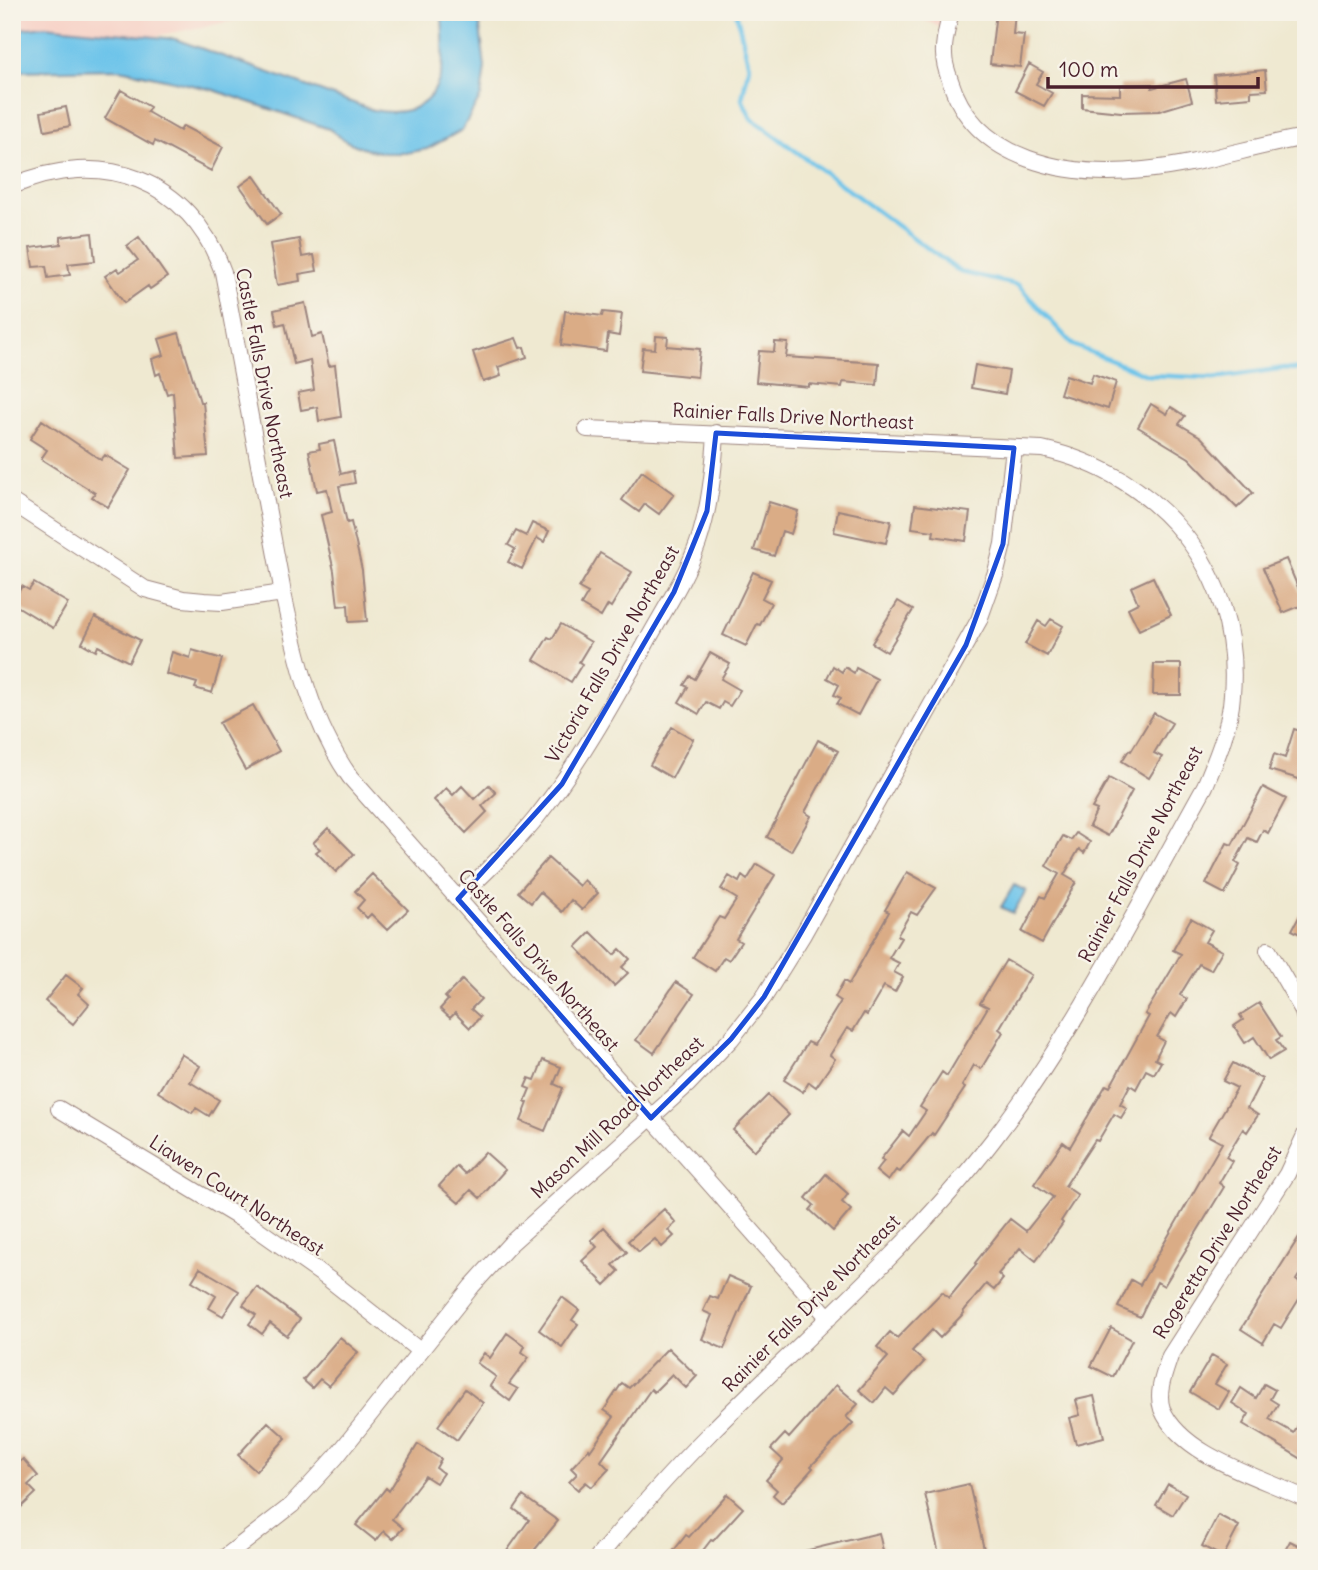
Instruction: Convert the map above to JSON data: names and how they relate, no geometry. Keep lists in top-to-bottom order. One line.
{"streets":{"street":["Castle Falls Drive Northeast","Rainier Falls Drive Northeast","Victoria Falls Drive Northeast","Mason Mill Road Northeast","Liawen Court Northeast","Rogeretta Drive Northeast"]},"crossings":[["Castle Falls Drive Northeast","Rainier Falls Drive Northeast"],["Castle Falls Drive Northeast","Victoria Falls Drive Northeast"],["Castle Falls Drive Northeast","Mason Mill Road Northeast"],["Rainier Falls Drive Northeast","Victoria Falls Drive Northeast"],["Rainier Falls Drive Northeast","Mason Mill Road Northeast"],["Mason Mill Road Northeast","Liawen Court Northeast"]],"scale_bar":"100 m"}
